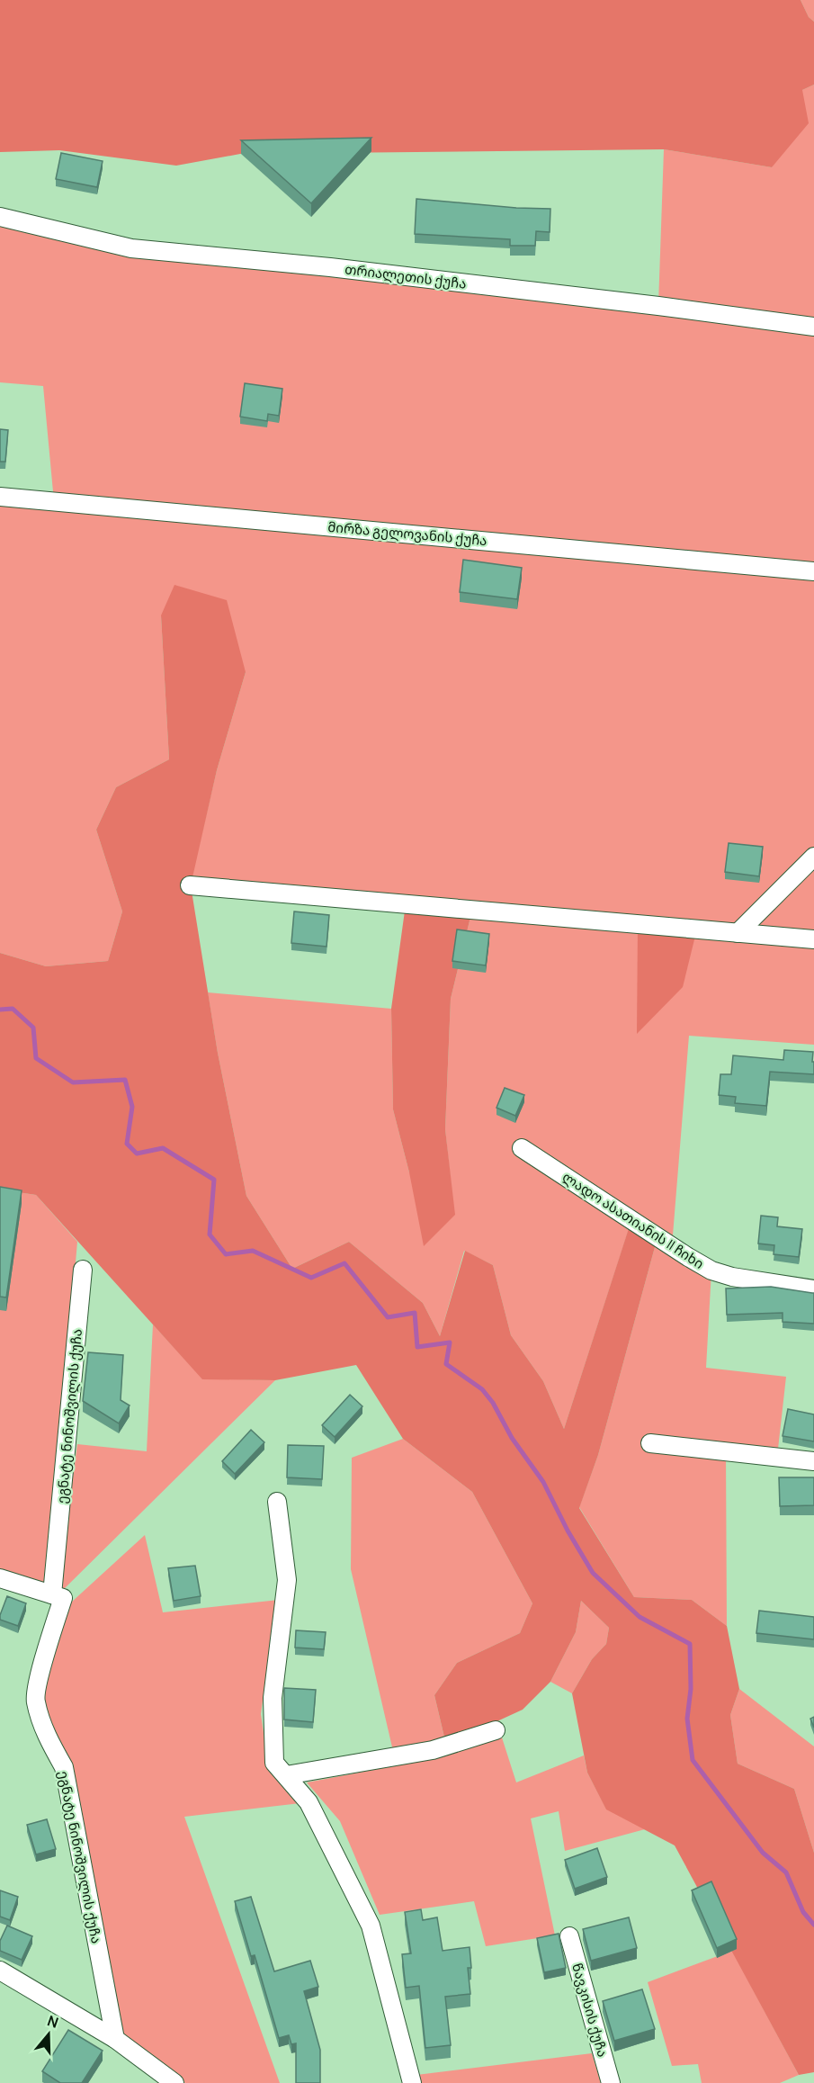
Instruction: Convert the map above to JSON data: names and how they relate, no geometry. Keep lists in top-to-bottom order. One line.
{"streets":{"street":["თრიალეთის ქუჩა","მირზა გელოვანის ქუჩა","ლადო ასათიანის II ჩიხი","ეგნატე ნინოშვილის ქუჩა","წავკისის ქუჩა"]},"north":"top"}
